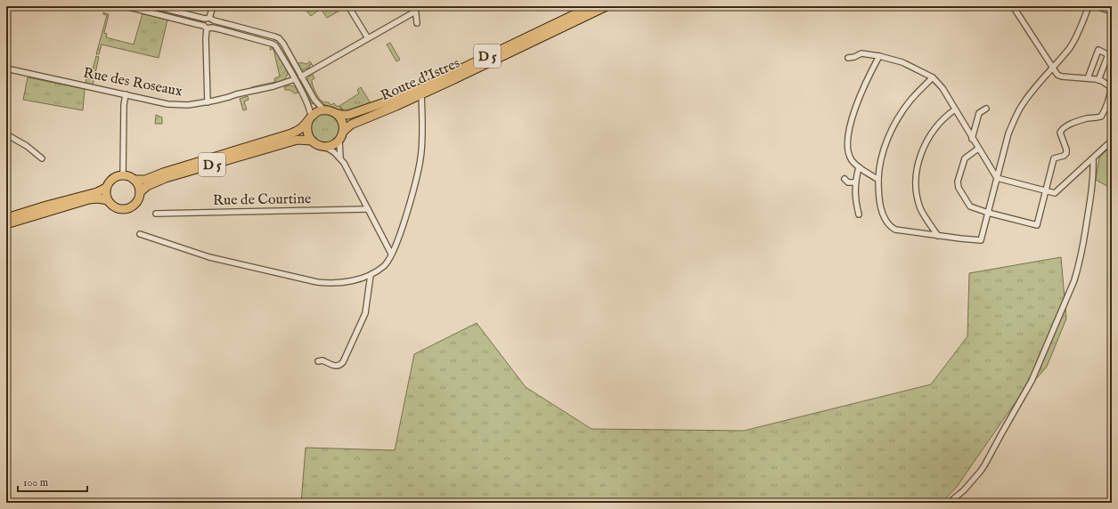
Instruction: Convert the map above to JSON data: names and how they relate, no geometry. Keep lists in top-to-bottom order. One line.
{"streets":{"main road":["D 5","Route d'Istres"],"street":["Rue des Roseaux","Rue de Courtine"]},"crossings":[["D 5","Route d'Istres"]],"scale_bar":"100 m"}
